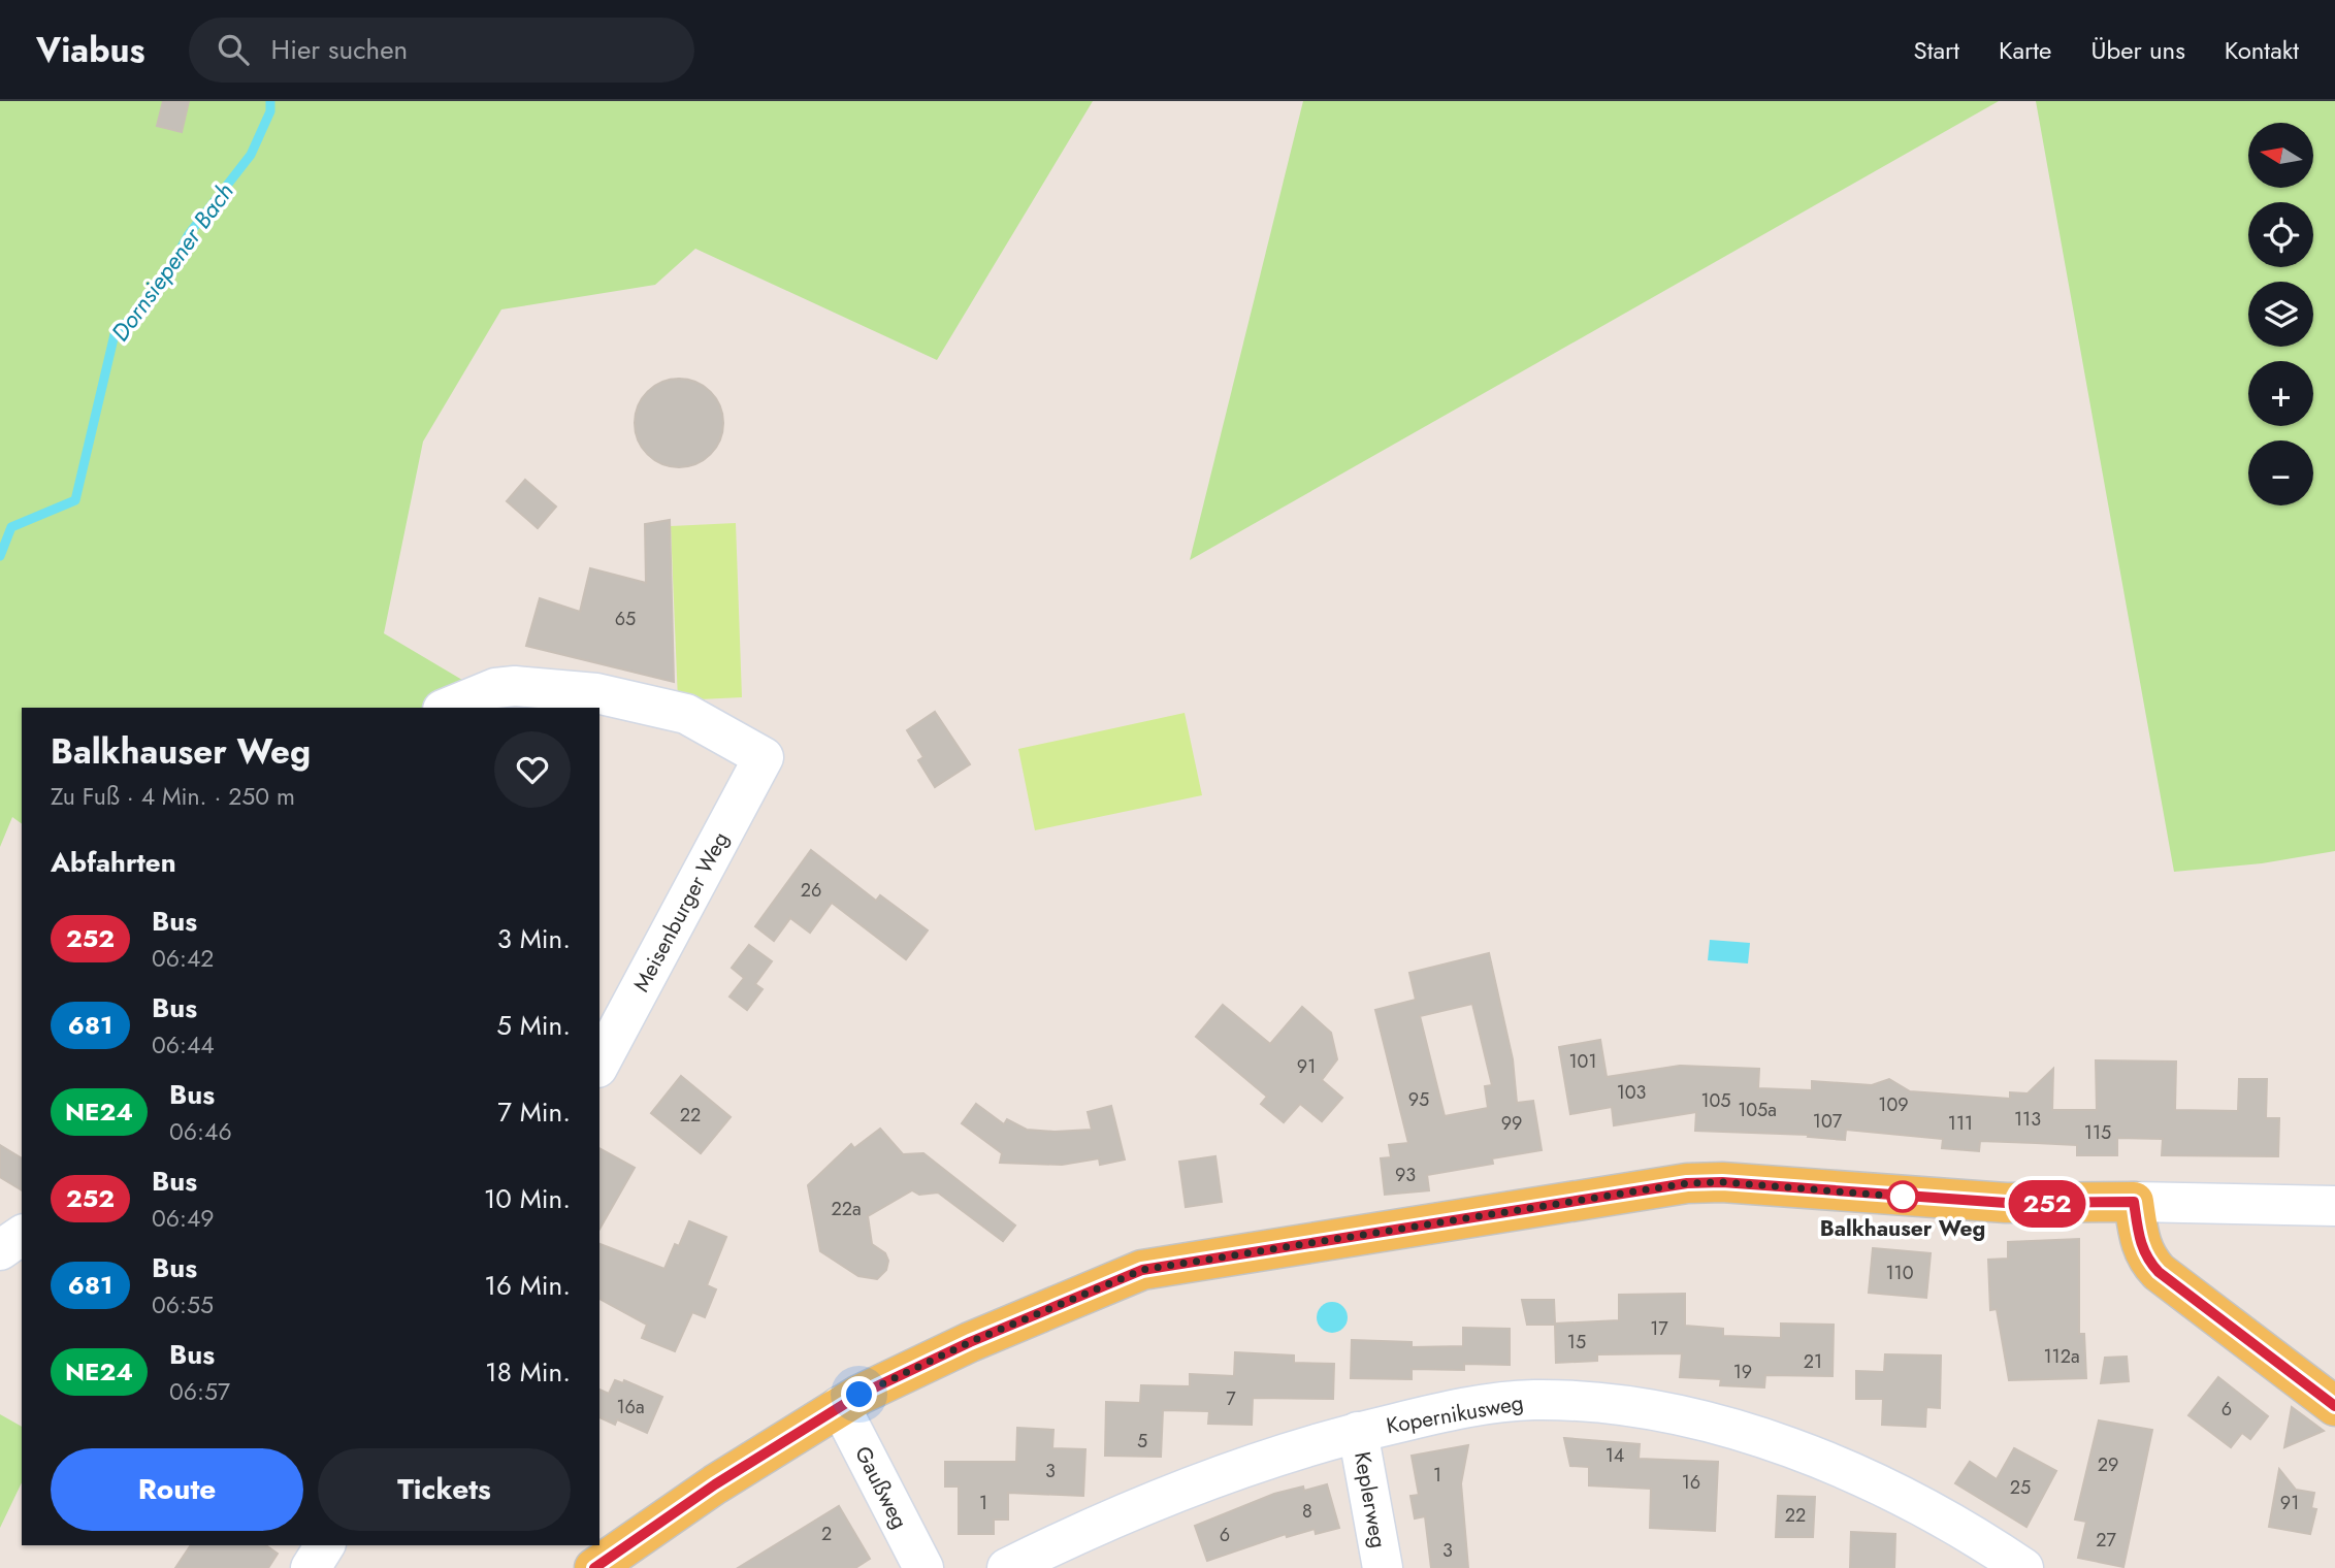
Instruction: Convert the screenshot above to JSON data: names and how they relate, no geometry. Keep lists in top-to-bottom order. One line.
{"streets":{"street":["Meisenburger Weg","Kopernikusweg","Gaußweg","Keplerweg"]},"crossings":[["Kopernikusweg","Keplerweg"]],"water":["Dornsiepener Bach"],"places":["Balkhauser Weg"],"lines":["bus line 252"],"house_numbers":["65","26","101","91","103","95","105","109","105a","22","113","107","99","111","115","93","22a","110","17","15","112a","21","19","7","16a","6","5","14","29","3","1","16","25","1","91","8","22","2","6","27","3"],"north":"left","page":{"header":"Viabus","search":"Hier suchen","nav":["Start","Karte","Über uns","Kontakt"],"on_map":"252","map_buttons":["+","−"],"heading":[["Balkhauser Weg","Zu Fuß · 4 Min. · 250 m"],"Abfahrten"],"list":[{"mark":"252","name":"Bus","note":"06:42","value":"3 Min."},{"mark":"681","name":"Bus","note":"06:44","value":"5 Min."},{"mark":"NE24","name":"Bus","note":"06:46","value":"7 Min."},{"mark":"252","name":"Bus","note":"06:49","value":"10 Min."},{"mark":"681","name":"Bus","note":"06:55","value":"16 Min."},{"mark":"NE24","name":"Bus","note":"06:57","value":"18 Min."}],"buttons":["Route","Tickets"]}}
